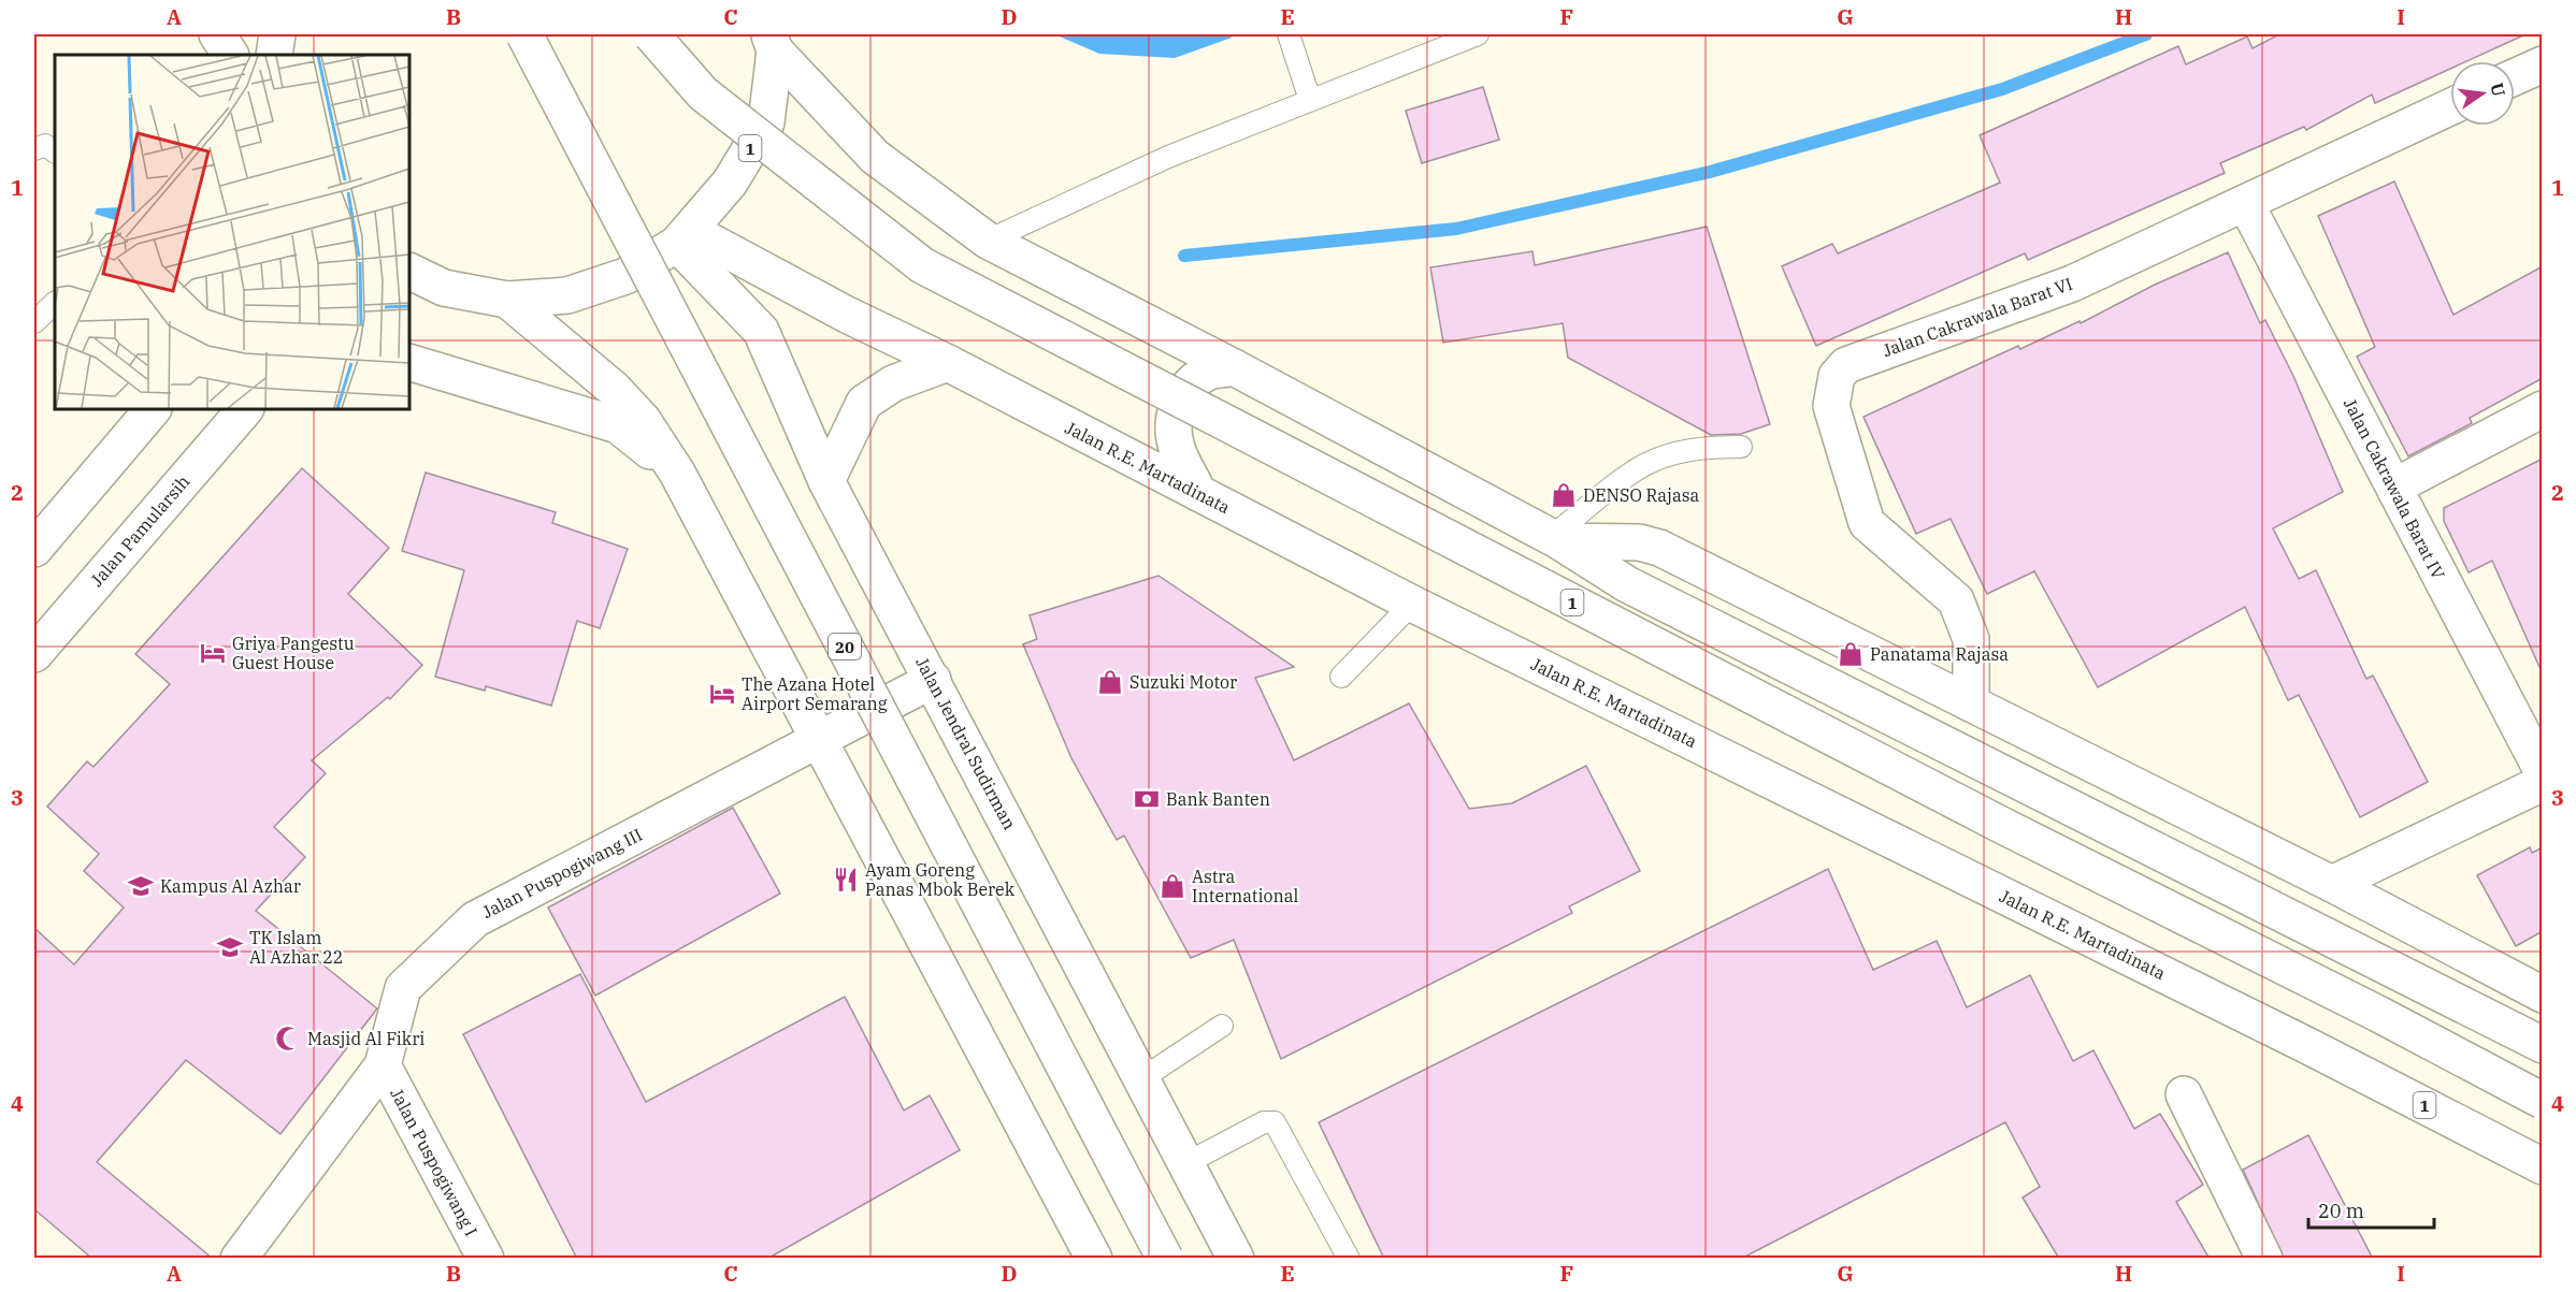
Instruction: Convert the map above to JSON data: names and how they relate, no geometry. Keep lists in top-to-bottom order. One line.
{"streets":{"main road":["1","Jalan Cakrawala Barat VI","Jalan R.E. Martadinata","Jalan Cakrawala Barat IV","Jalan Pamularsih","20","Jalan Jendral Sudirman","Jalan Puspogiwang III","Jalan Puspogiwang I"]},"crossings":[["1","Jalan R.E. Martadinata"],["1","Jalan Jendral Sudirman"],["Jalan Cakrawala Barat VI","Jalan Cakrawala Barat IV"],["Jalan R.E. Martadinata","Jalan Jendral Sudirman"],["Jalan Jendral Sudirman","Jalan Puspogiwang III"],["Jalan Puspogiwang III","Jalan Puspogiwang I"]],"places":{"shop":["DENSO Rajasa","Panatama Rajasa","Suzuki Motor","Astra International"],"hotel":["Griya Pangestu Guest House","The Azana Hotel Airport Semarang"],"bank":["Bank Banten"],"restaurant":["Ayam Goreng Panas Mbok Berek"],"school or university":["Kampus Al Azhar","TK Islam Al Azhar 22"],"mosque":["Masjid Al Fikri"]},"scale_bar":"20 m","north":"right","grid":{"columns":["A","B","C","D","E","F","G","H","I"],"rows":["1","2","3","4"]}}
